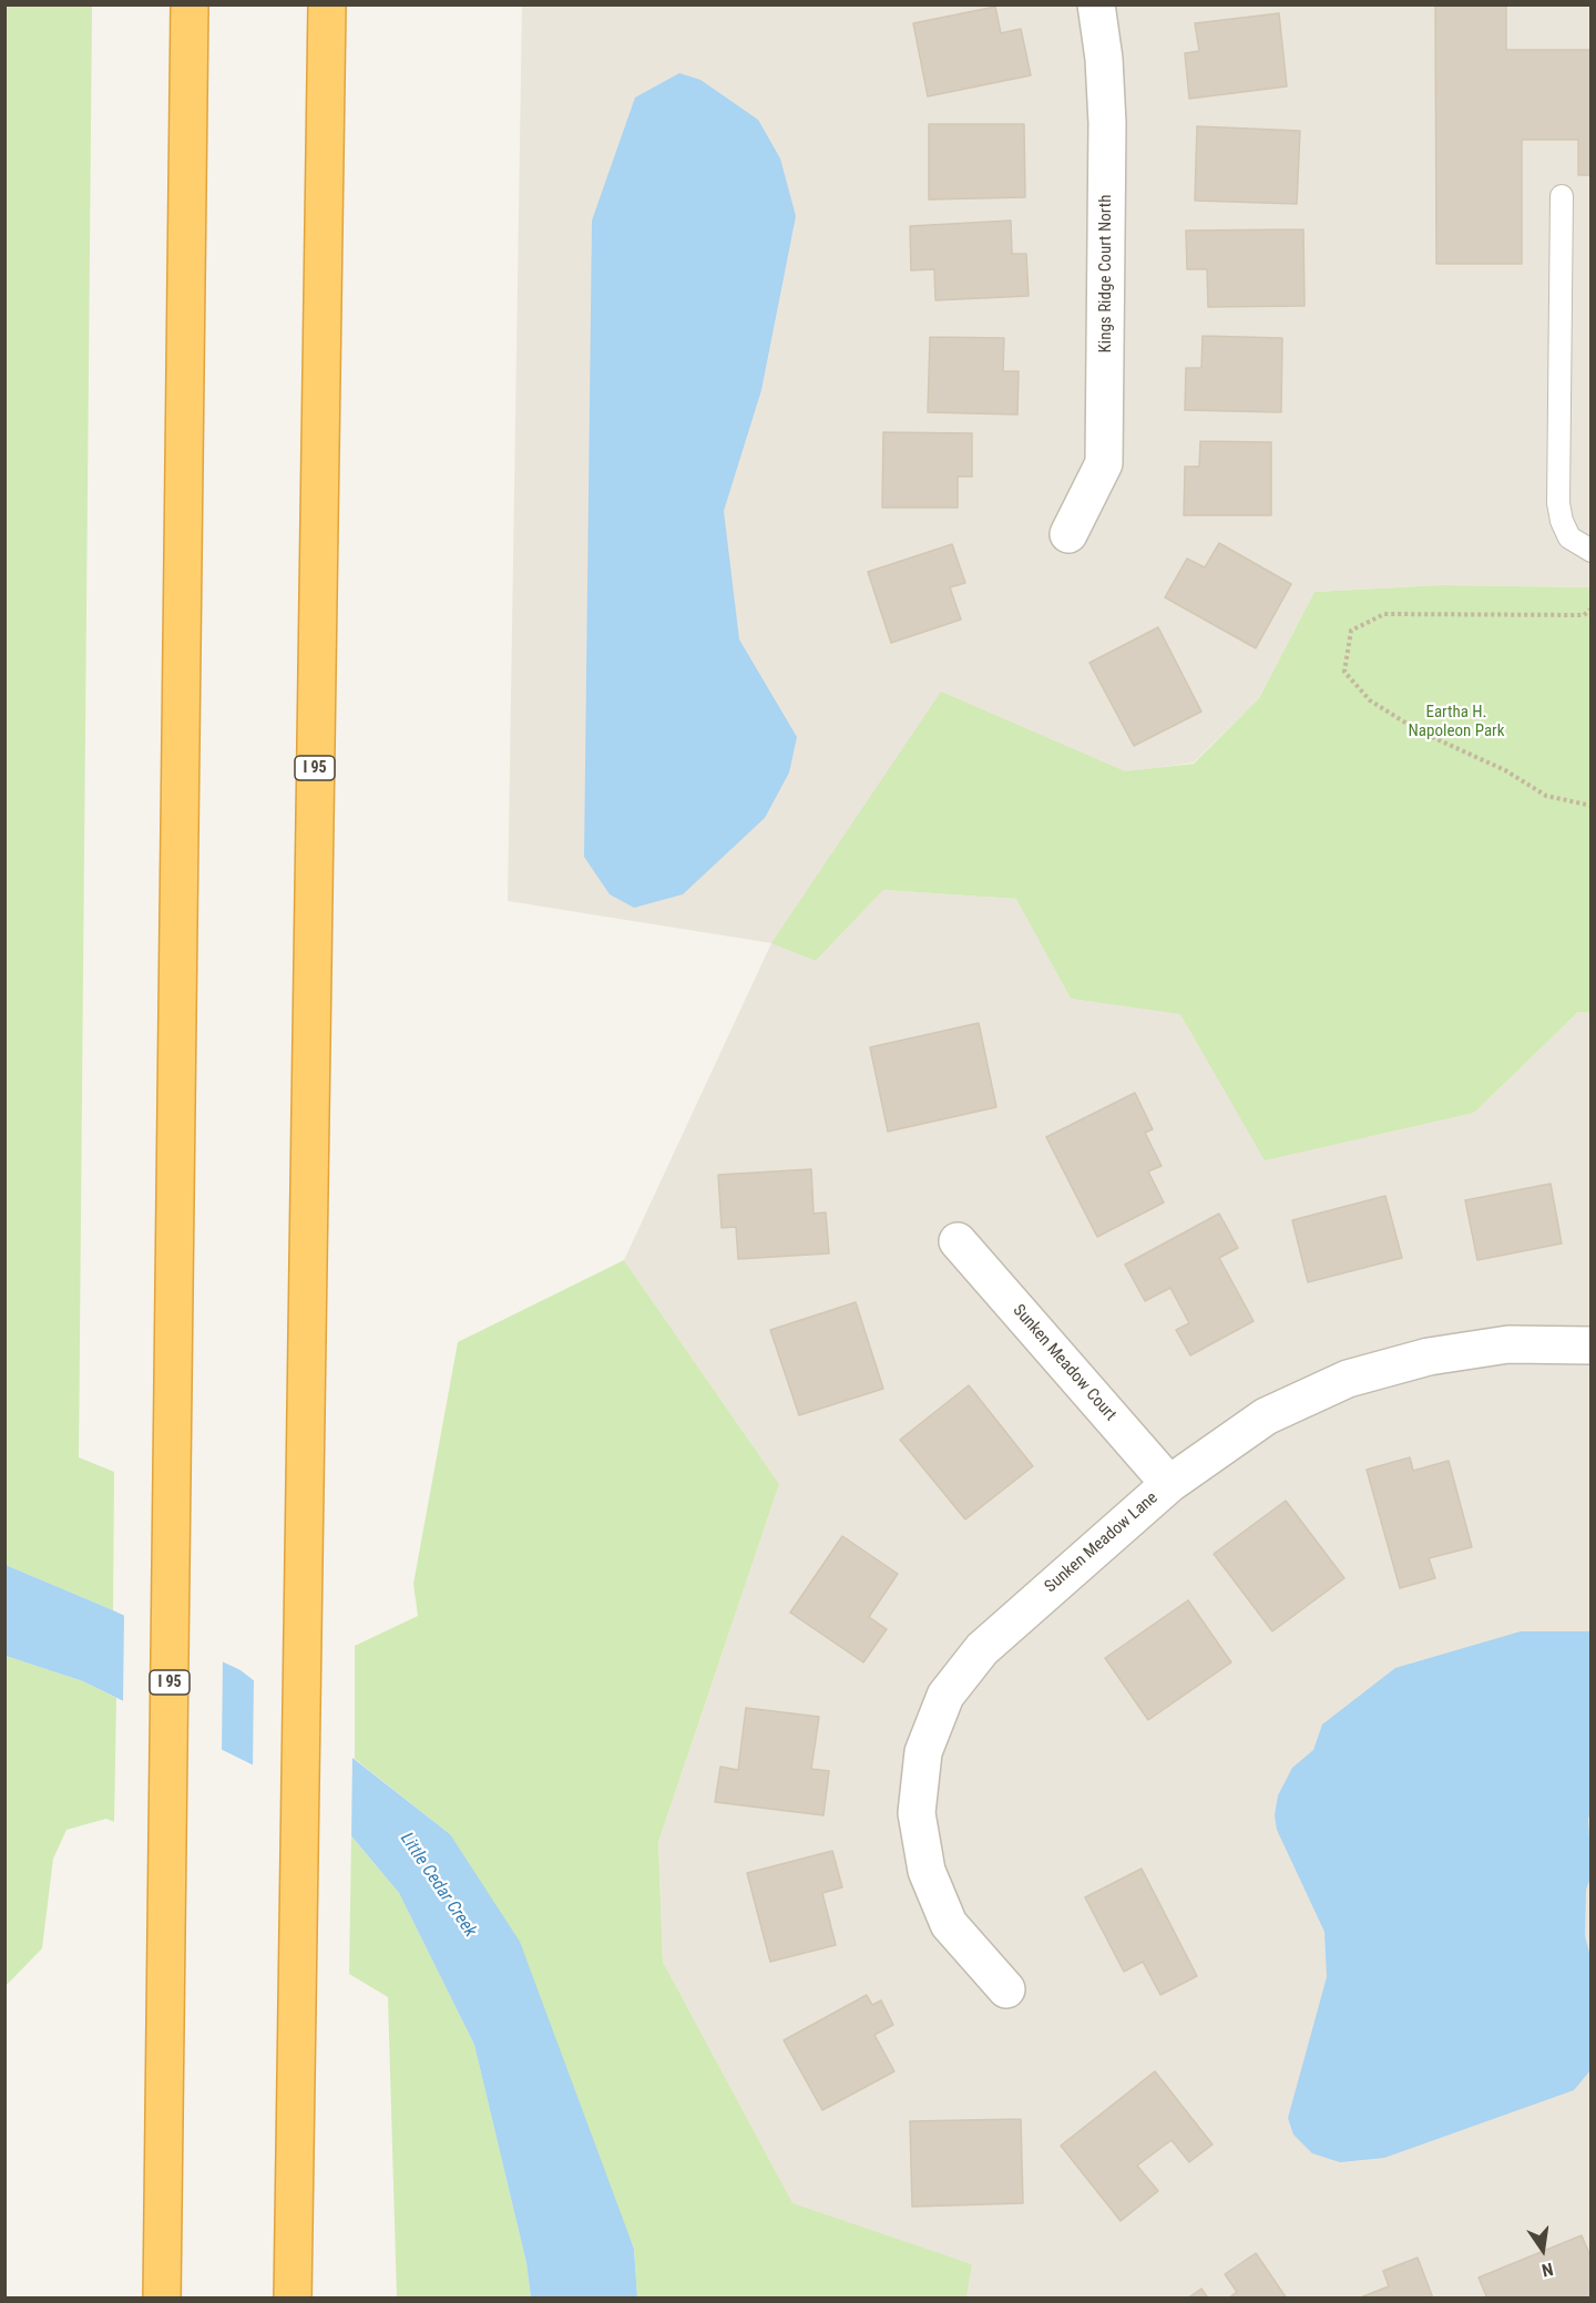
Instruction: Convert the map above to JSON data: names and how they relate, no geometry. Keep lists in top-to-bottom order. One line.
{"streets":{"highway":["I 95"],"street":["Kings Ridge Court North","Sunken Meadow Court","Sunken Meadow Lane"]},"crossings":[["Sunken Meadow Court","Sunken Meadow Lane"]],"water":["Little Cedar Creek"],"parks":["Eartha H. Napoleon Park"],"north":"bottom"}
